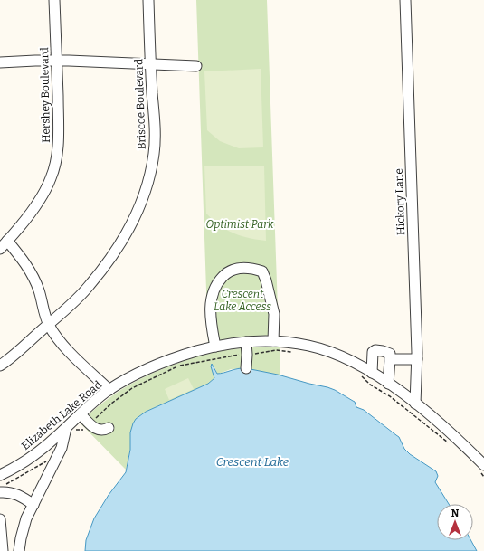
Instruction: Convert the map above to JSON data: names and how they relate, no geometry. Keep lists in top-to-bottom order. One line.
{"streets":{"street":["Hershey Boulevard","Briscoe Boulevard","Hickory Lane","Elizabeth Lake Road"]},"crossings":[["Hickory Lane","Elizabeth Lake Road"]],"water":["Crescent Lake"],"parks":["Optimist Park","Crescent Lake Access"],"north":"top"}
